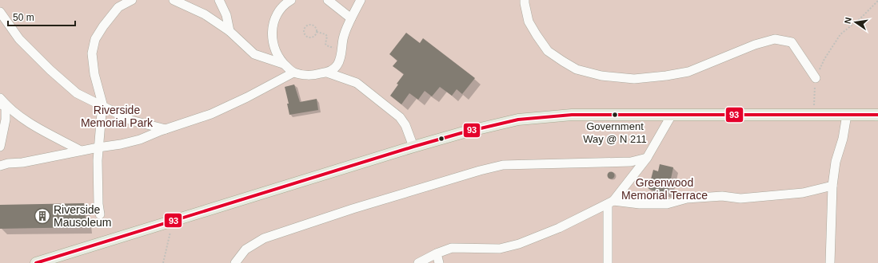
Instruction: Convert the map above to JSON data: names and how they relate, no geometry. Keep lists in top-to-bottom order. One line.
{"parks":["Riverside Memorial Park","Greenwood Memorial Terrace"],"places":{"other":["Government Way @ N 211"],"building":["Riverside Mausoleum"]},"lines":["transit line 93"],"scale_bar":"50 m","north":"left"}
